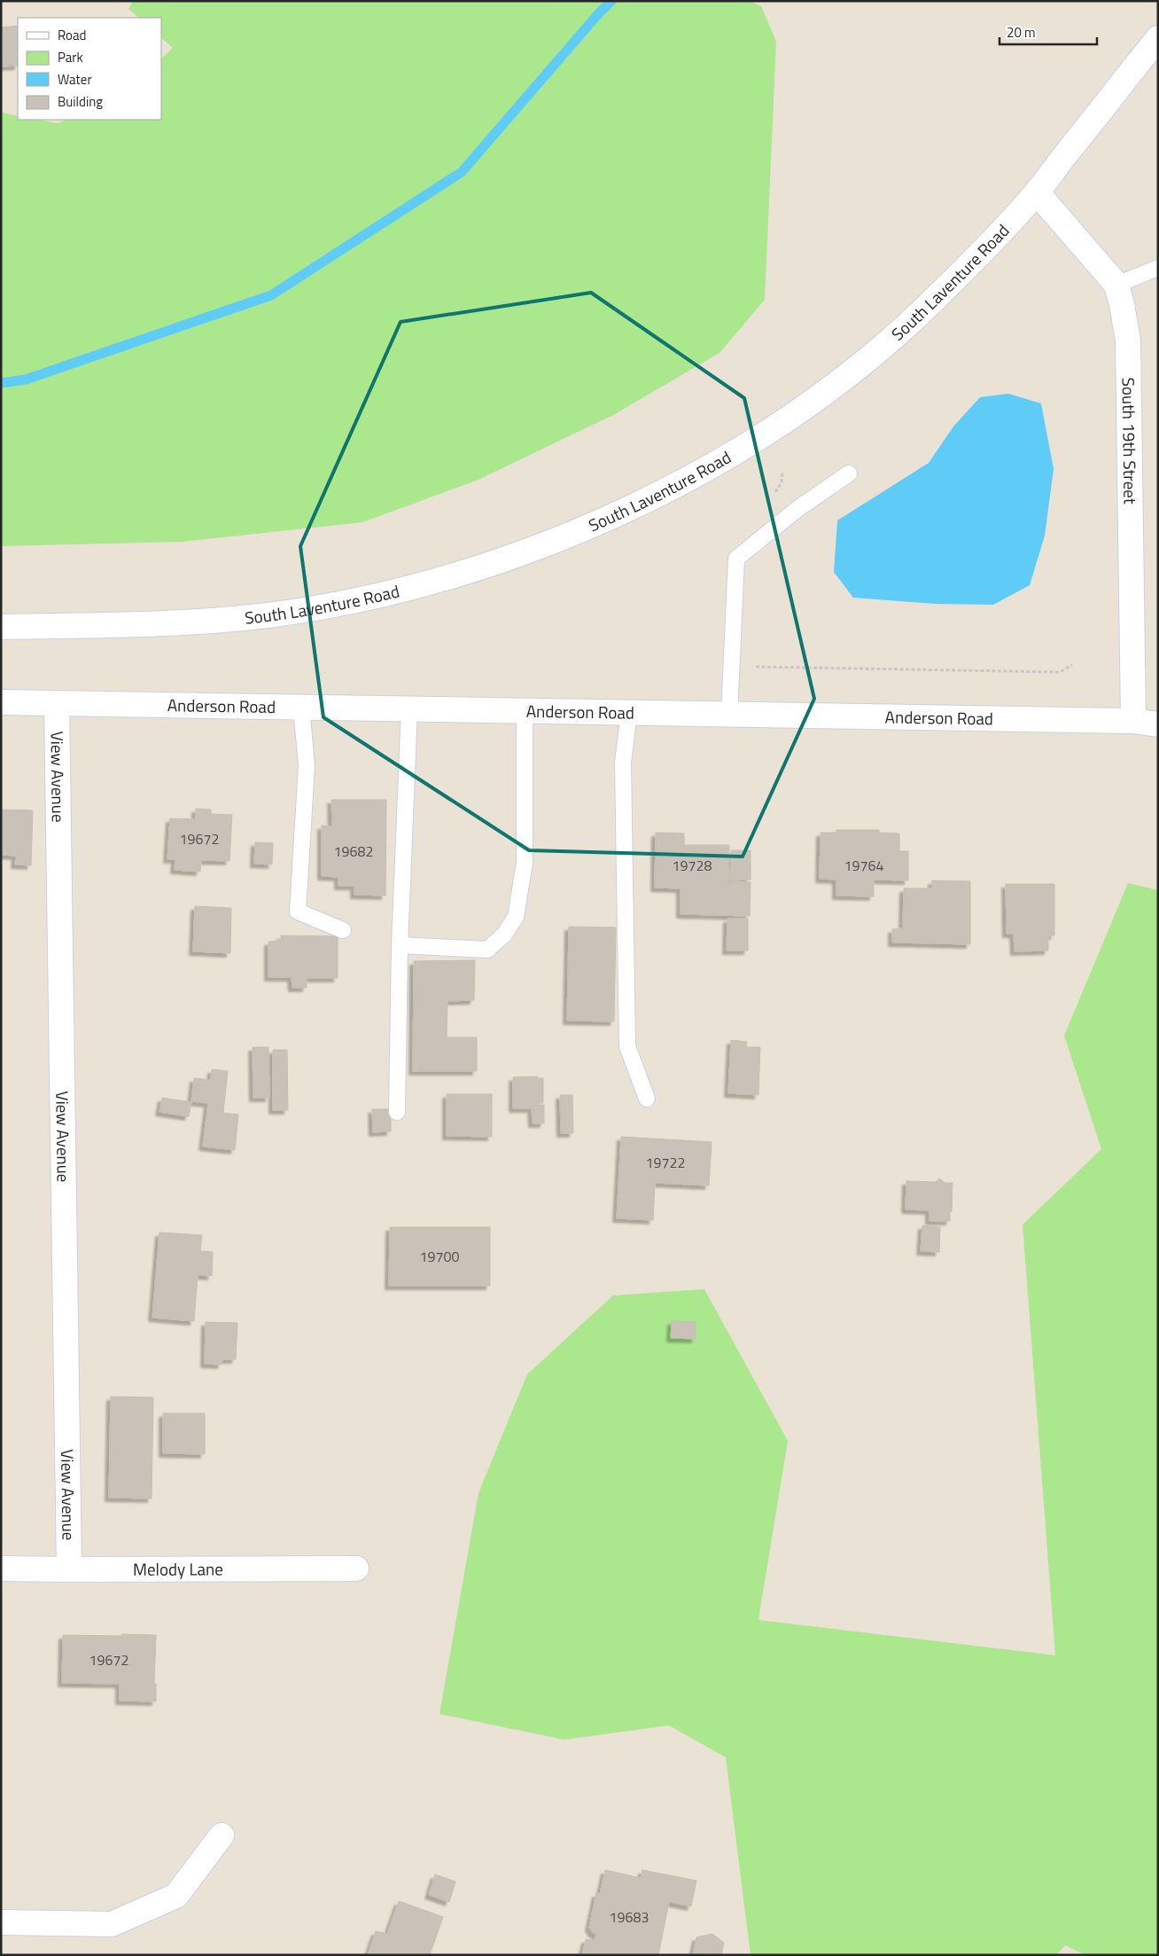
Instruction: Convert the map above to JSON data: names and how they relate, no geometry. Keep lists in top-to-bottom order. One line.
{"streets":{"street":["South Laventure Road","South 19th Street","Anderson Road","View Avenue","Melody Lane"]},"crossings":[["South Laventure Road","South 19th Street"],["South 19th Street","Anderson Road"],["Anderson Road","View Avenue"],["View Avenue","Melody Lane"]],"house_numbers":["19672","19682","19728","19764","19722","19700","19672","19683"],"legend":["Road","Park","Water","Building"],"scale_bar":"20 m"}
